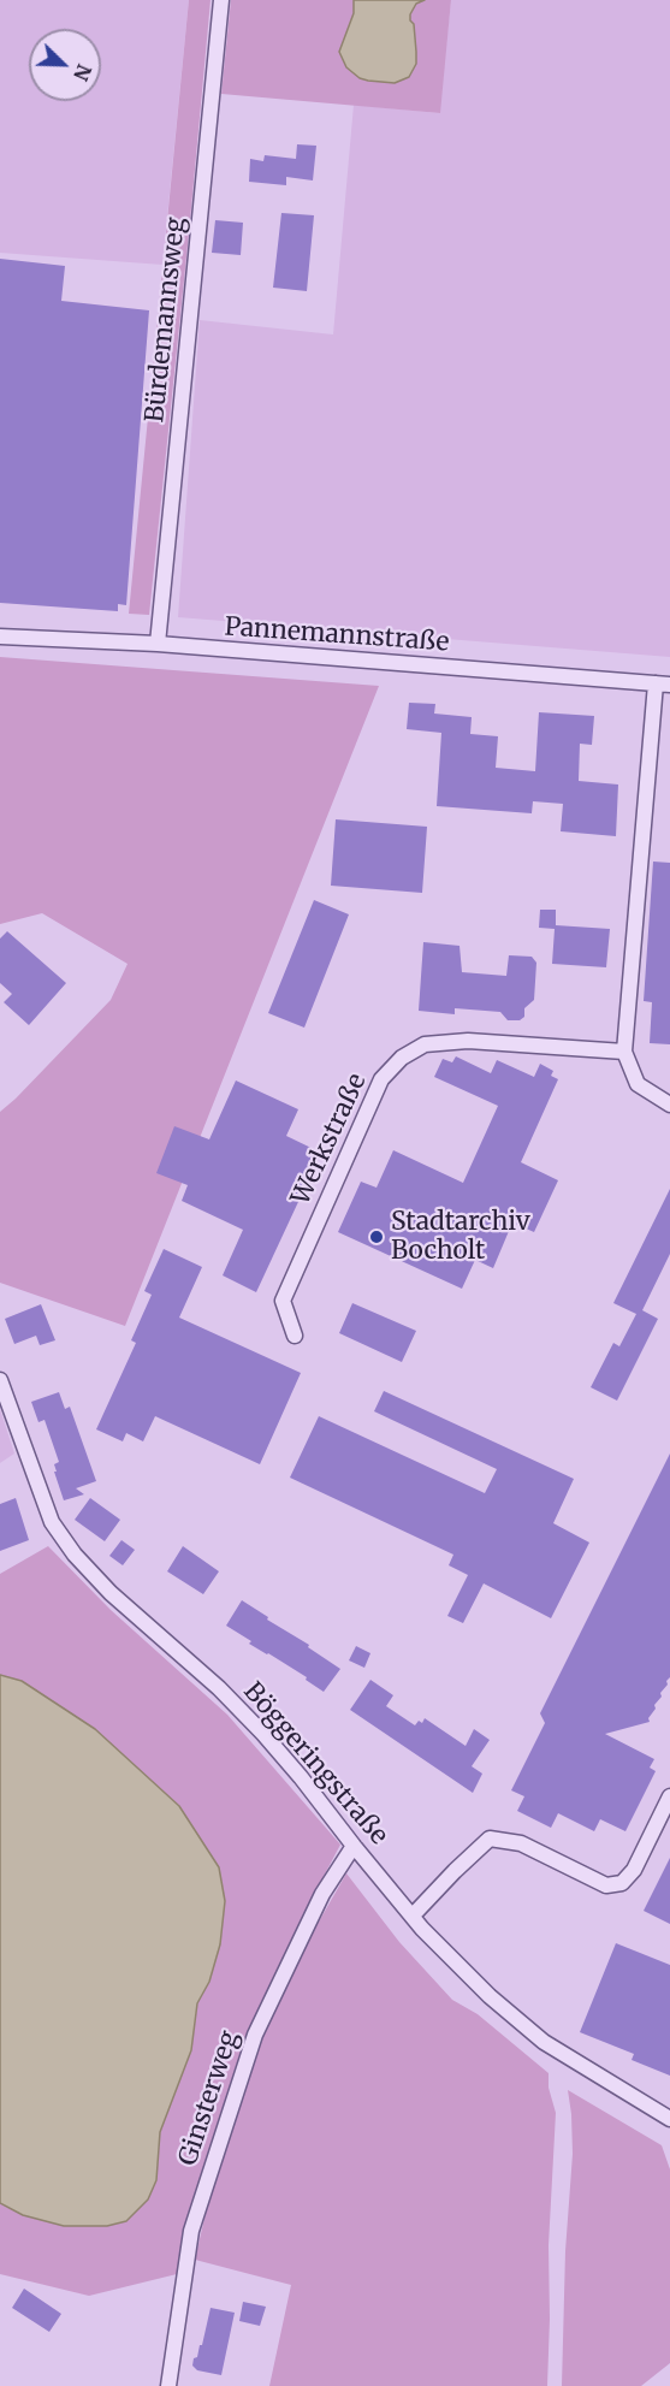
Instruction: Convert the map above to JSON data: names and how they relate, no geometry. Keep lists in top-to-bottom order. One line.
{"streets":{"street":["Bürdemannsweg","Pannemannstraße","Werkstraße","Böggeringstraße","Ginsterweg"]},"crossings":[["Bürdemannsweg","Pannemannstraße"],["Böggeringstraße","Ginsterweg"]],"places":["Stadtarchiv Bocholt"],"north":"bottom right"}
